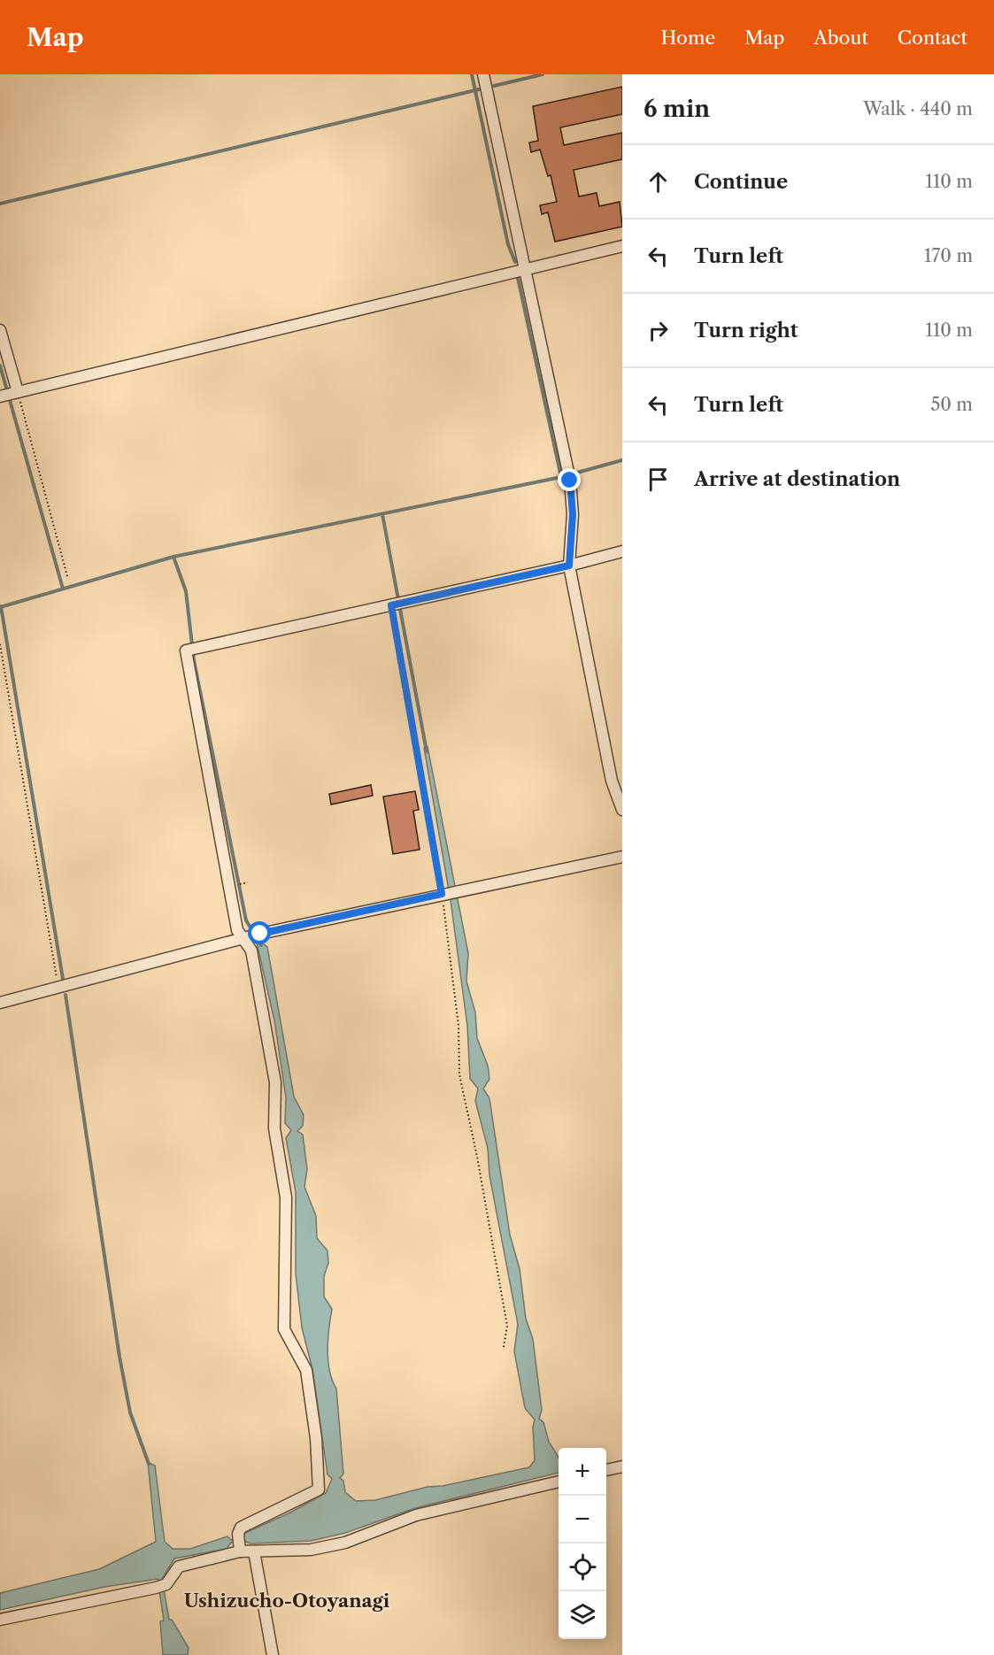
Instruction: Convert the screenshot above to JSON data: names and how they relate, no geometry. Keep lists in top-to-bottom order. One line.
{"districts":["Ushizucho-Otoyanagi"],"page":{"header":"Map","nav":["Home","Map","About","Contact"],"heading":["6 min","Walk · 440 m"],"list":[["Continue","110 m"],["Turn left","170 m"],["Turn right","110 m"],["Turn left","50 m"],"Arrive at destination"],"map_buttons":["+","−"]}}
